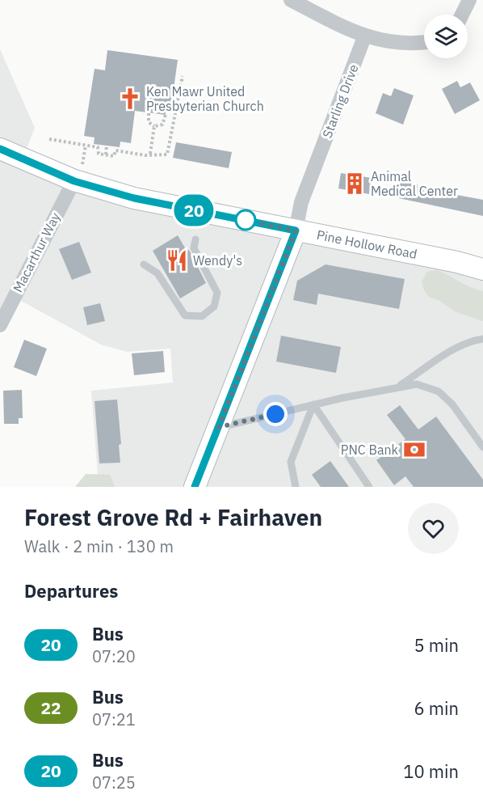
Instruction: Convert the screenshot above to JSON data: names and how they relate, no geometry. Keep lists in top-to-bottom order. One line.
{"streets":{"street":["Starling Drive","Pine Hollow Road","Macarthur Way"]},"crossings":[["Starling Drive","Pine Hollow Road"],["Pine Hollow Road","Macarthur Way"]],"places":{"church":["Ken Mawr United Presbyterian Church"],"building":["Animal Medical Center"],"restaurant":["Wendy's"],"bank":["PNC Bank"]},"lines":["bus line 20"],"page":{"on_map":"20","heading":[["Forest Grove Rd + Fairhaven","Walk · 2 min · 130 m"],"Departures"],"list":[{"mark":"20","name":"Bus","note":"07:20","value":"5 min"},{"mark":"22","name":"Bus","note":"07:21","value":"6 min"},{"mark":"20","name":"Bus","note":"07:25","value":"10 min"}]}}
